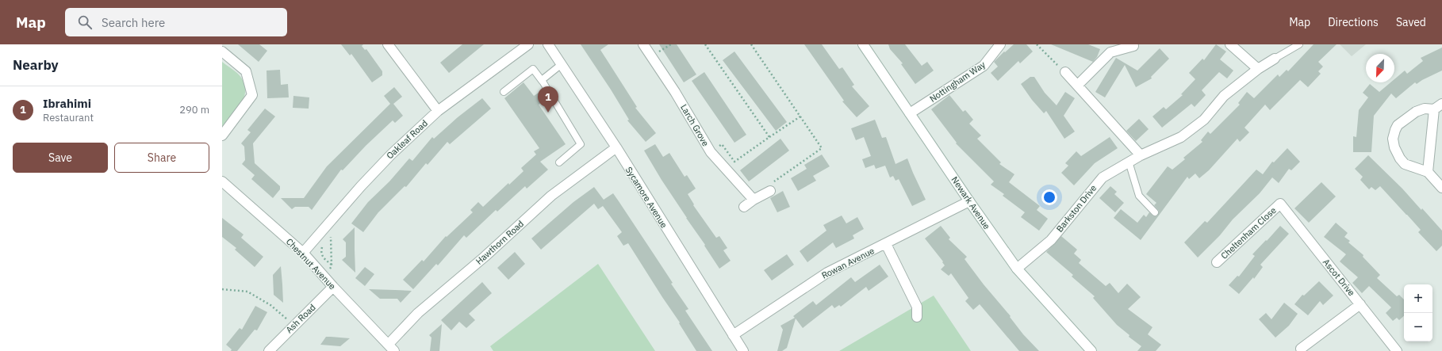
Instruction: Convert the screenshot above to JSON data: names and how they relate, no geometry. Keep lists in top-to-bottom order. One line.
{"streets":{"street":["Nottingham Way","Larch Grove","Oakleaf Road","Sycamore Avenue","Newark Avenue","Barkston Drive","Cheltenham Close","Hawthorn Road","Rowan Avenue","Chestnut Avenue","Ascot Drive","Ash Road"]},"crossings":[["Nottingham Way","Newark Avenue"],["Oakleaf Road","Chestnut Avenue"],["Sycamore Avenue","Hawthorn Road"],["Sycamore Avenue","Rowan Avenue"],["Newark Avenue","Barkston Drive"],["Newark Avenue","Rowan Avenue"],["Cheltenham Close","Ascot Drive"],["Hawthorn Road","Chestnut Avenue"],["Chestnut Avenue","Ash Road"]],"north":"bottom left","page":{"header":"Map","search":"Search here","nav":["Map","Directions","Saved"],"heading":"Nearby","list":[{"mark":"1","name":"Ibrahimi","note":"Restaurant","value":"290 m"}],"pins":"1","buttons":["Save","Share"],"map_buttons":["+","−"]}}
